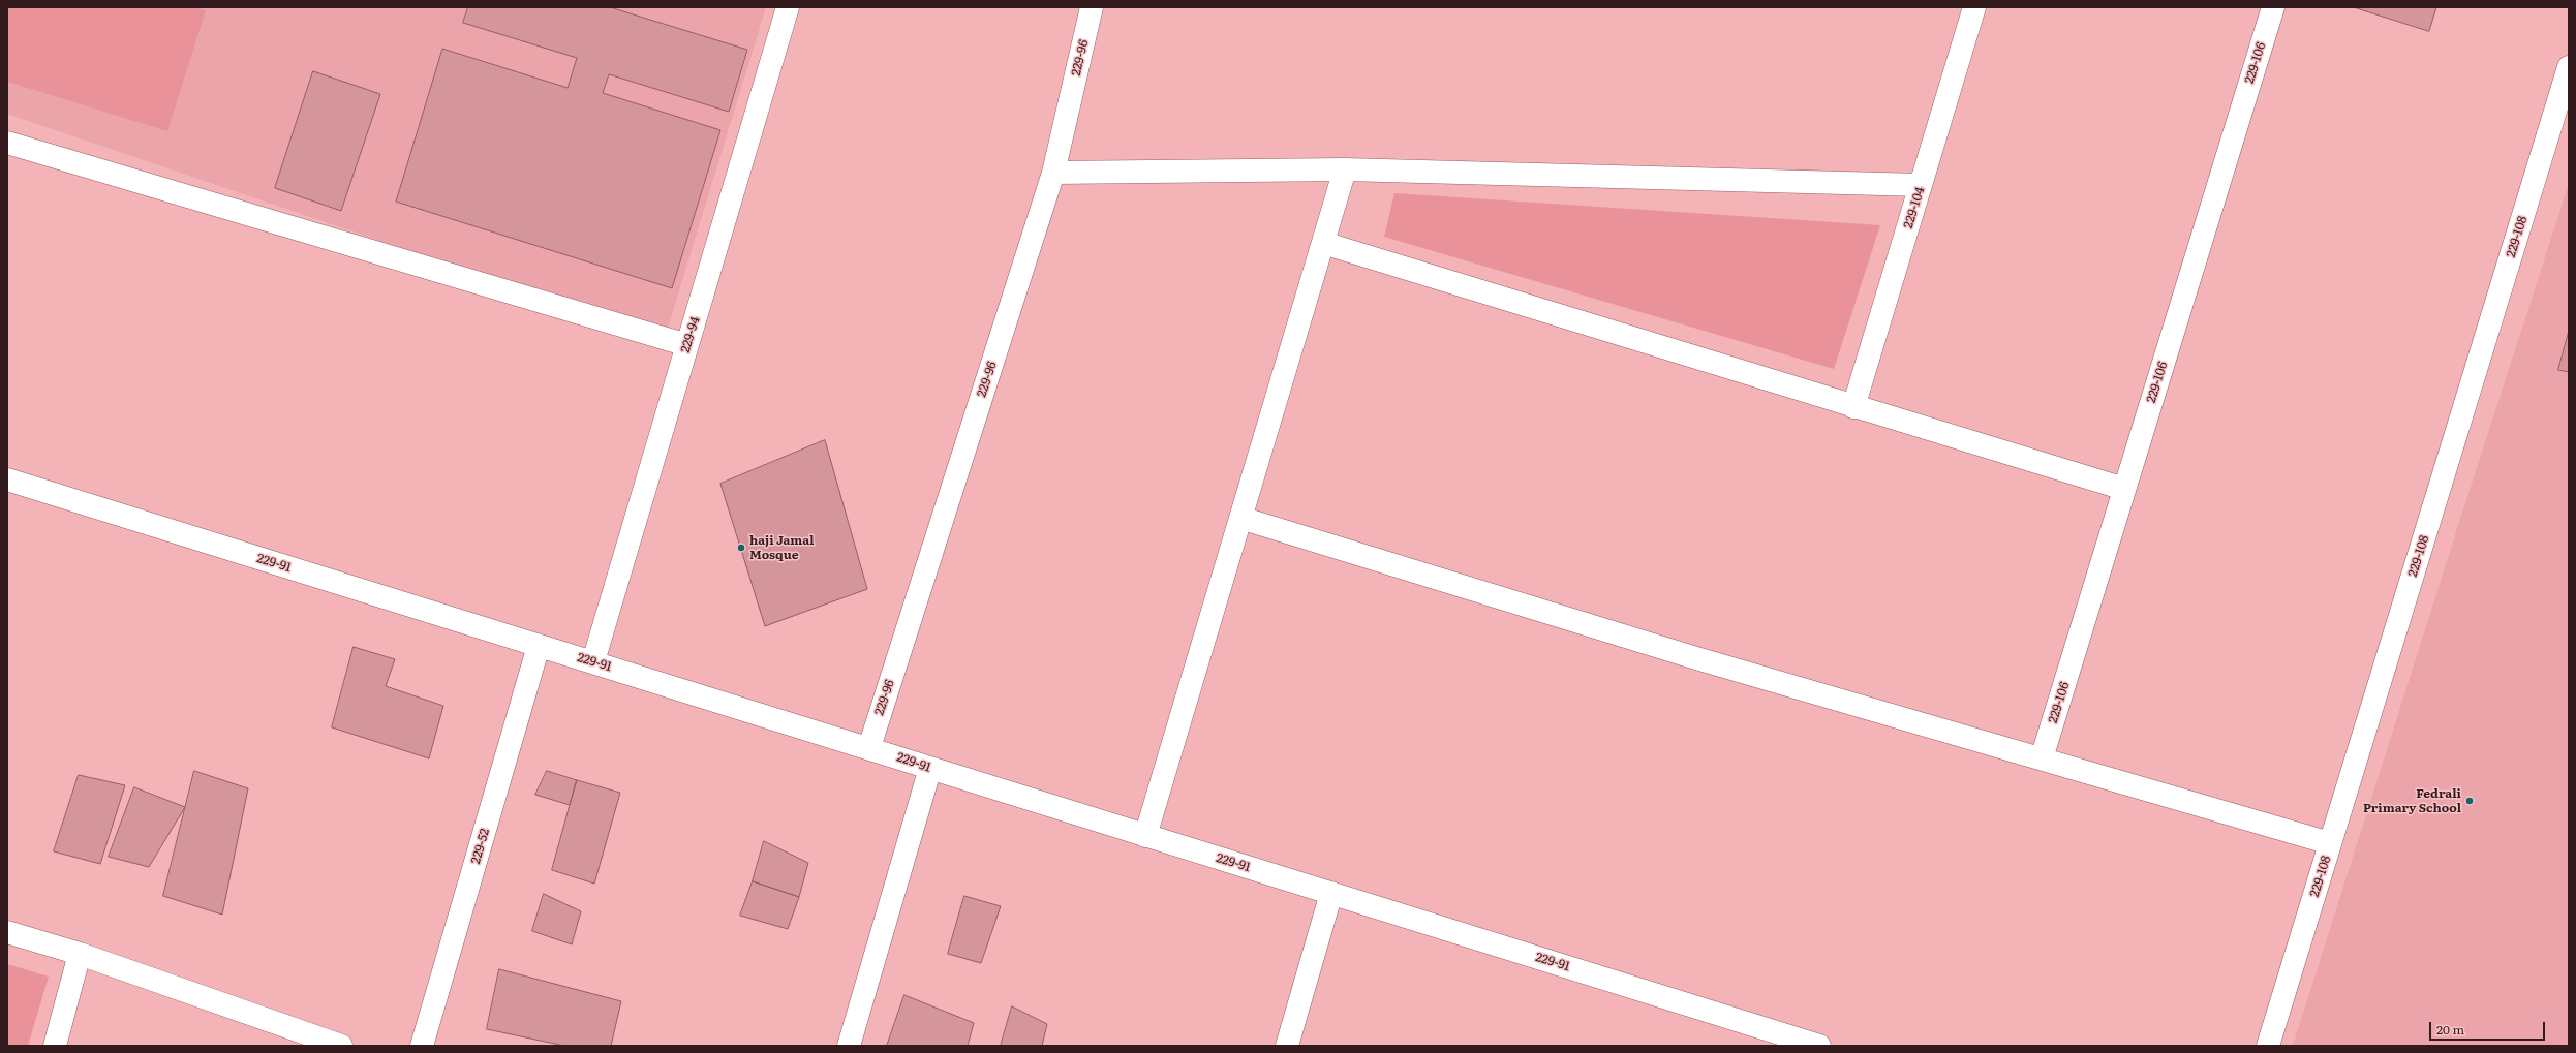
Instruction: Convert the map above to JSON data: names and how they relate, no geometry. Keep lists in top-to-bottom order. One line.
{"streets":{"street":["229-96","229-106","229-104","229-108","229-94","229-91","229-52"]},"crossings":[["229-96","229-91"],["229-94","229-91"],["229-91","229-52"]],"places":["haji Jamal Mosque","Fedrali Primary School"],"scale_bar":"20 m"}
